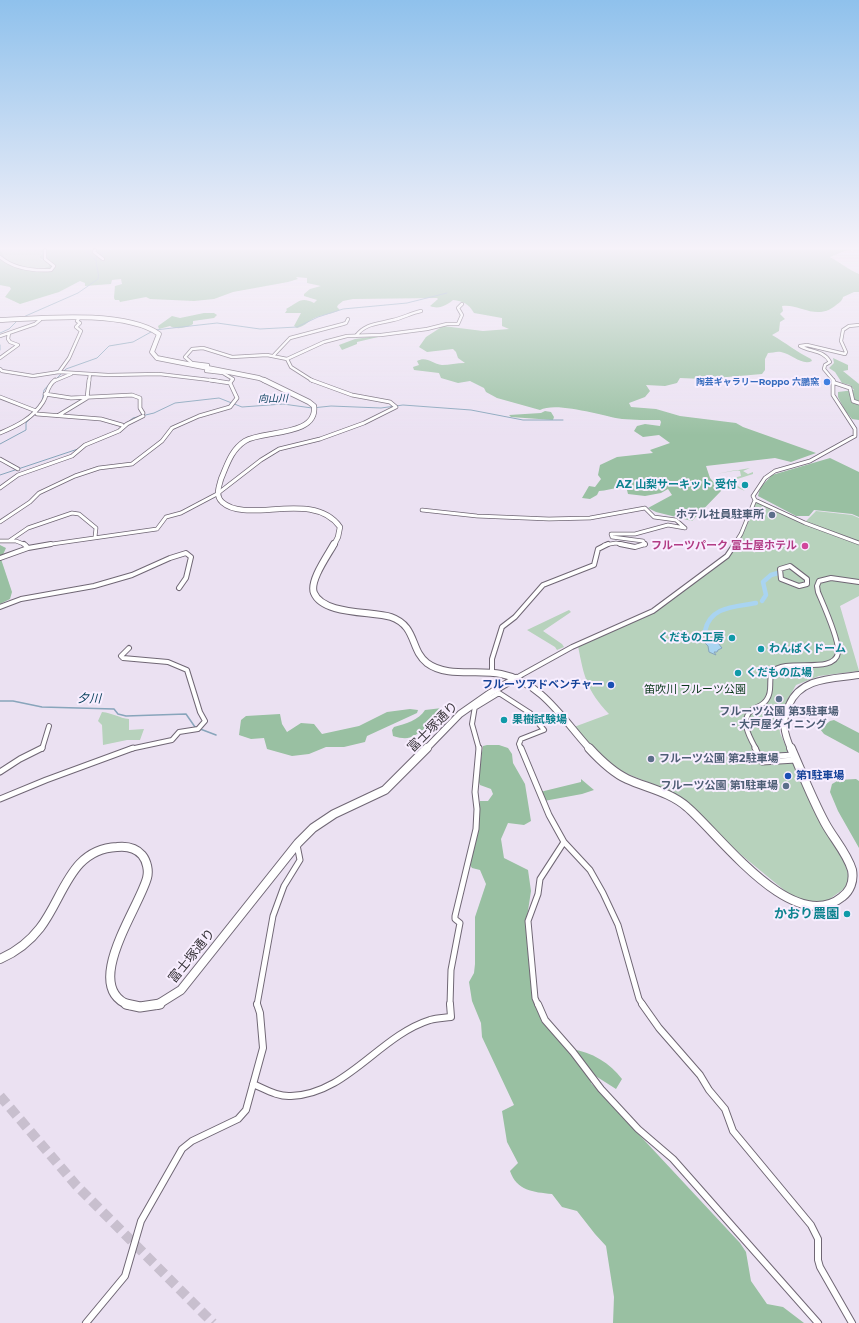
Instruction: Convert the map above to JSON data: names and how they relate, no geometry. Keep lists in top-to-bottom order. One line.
{"streets":{"street":["富士塚通り"]},"water":["向山川","夕川"],"parks":["笛吹川 フルーツ公園"],"places":["陶芸ギャラリーRoppo 六鵬窯","AZ 山梨サーキット 受付","ホテル社員駐車所","フルーツパーク 富士屋ホテル","くだもの工房","わんぱくドーム","くだもの広場","フルーツアドベンチャー","フルーツ公園 第3駐車場 - 大戸屋ダイニング","果樹試験場","フルーツ公園 第2駐車場","第1駐車場","フルーツ公園 第1駐車場","かおり農園"]}
